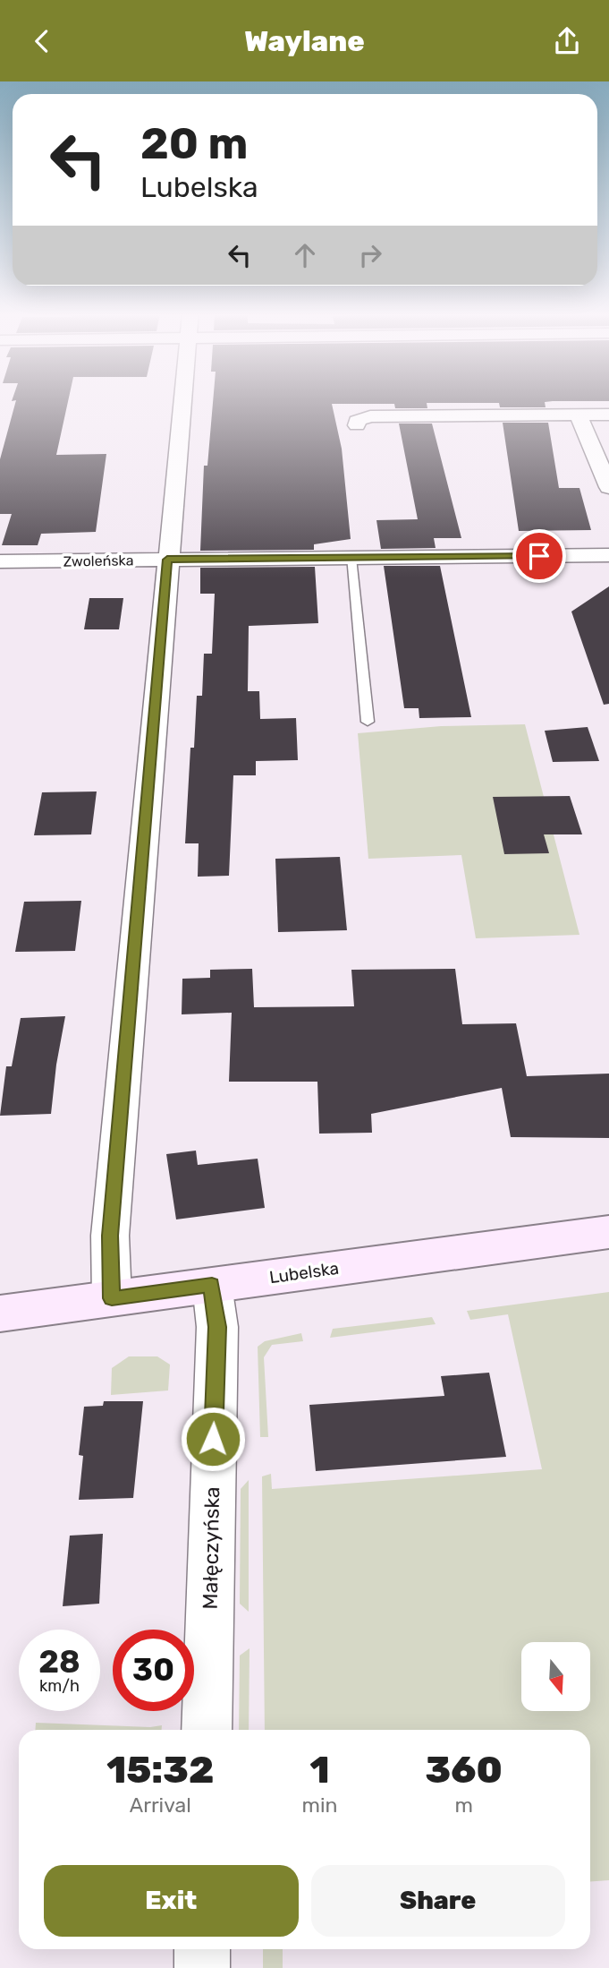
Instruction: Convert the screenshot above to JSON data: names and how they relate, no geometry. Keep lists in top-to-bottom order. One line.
{"streets":{"main road":["Lubelska"],"street":["Zwoleńska","Małęczyńska"]},"crossings":[["Lubelska","Małęczyńska"]],"north":"bottom","page":{"header":"Waylane","turn":["20 m","Lubelska"],"speed":"28 km/h","limit":"30","eta":["15:32","Arrival","1","min","360","m"],"buttons":["Exit","Share"]}}
